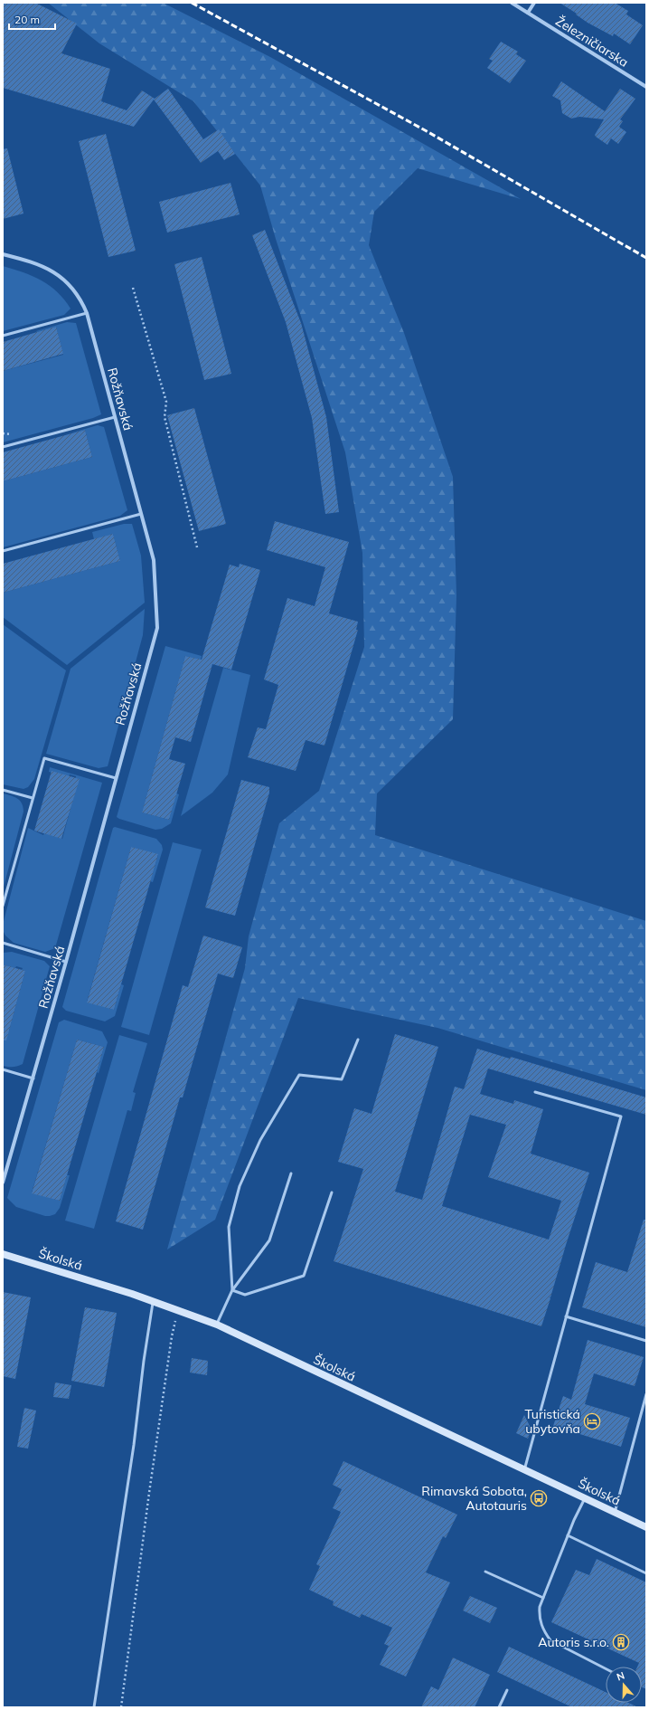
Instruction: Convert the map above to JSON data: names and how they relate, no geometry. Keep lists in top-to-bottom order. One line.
{"streets":{"main road":["Školská"],"street":["Železničiarska","Rožňavská"]},"places":{"hotel":["Turistická ubytovňa"],"bus stop":["Rimavská Sobota, Autotauris"],"building":["Autoris s.r.o."]},"scale_bar":"20 m","north":"top"}
